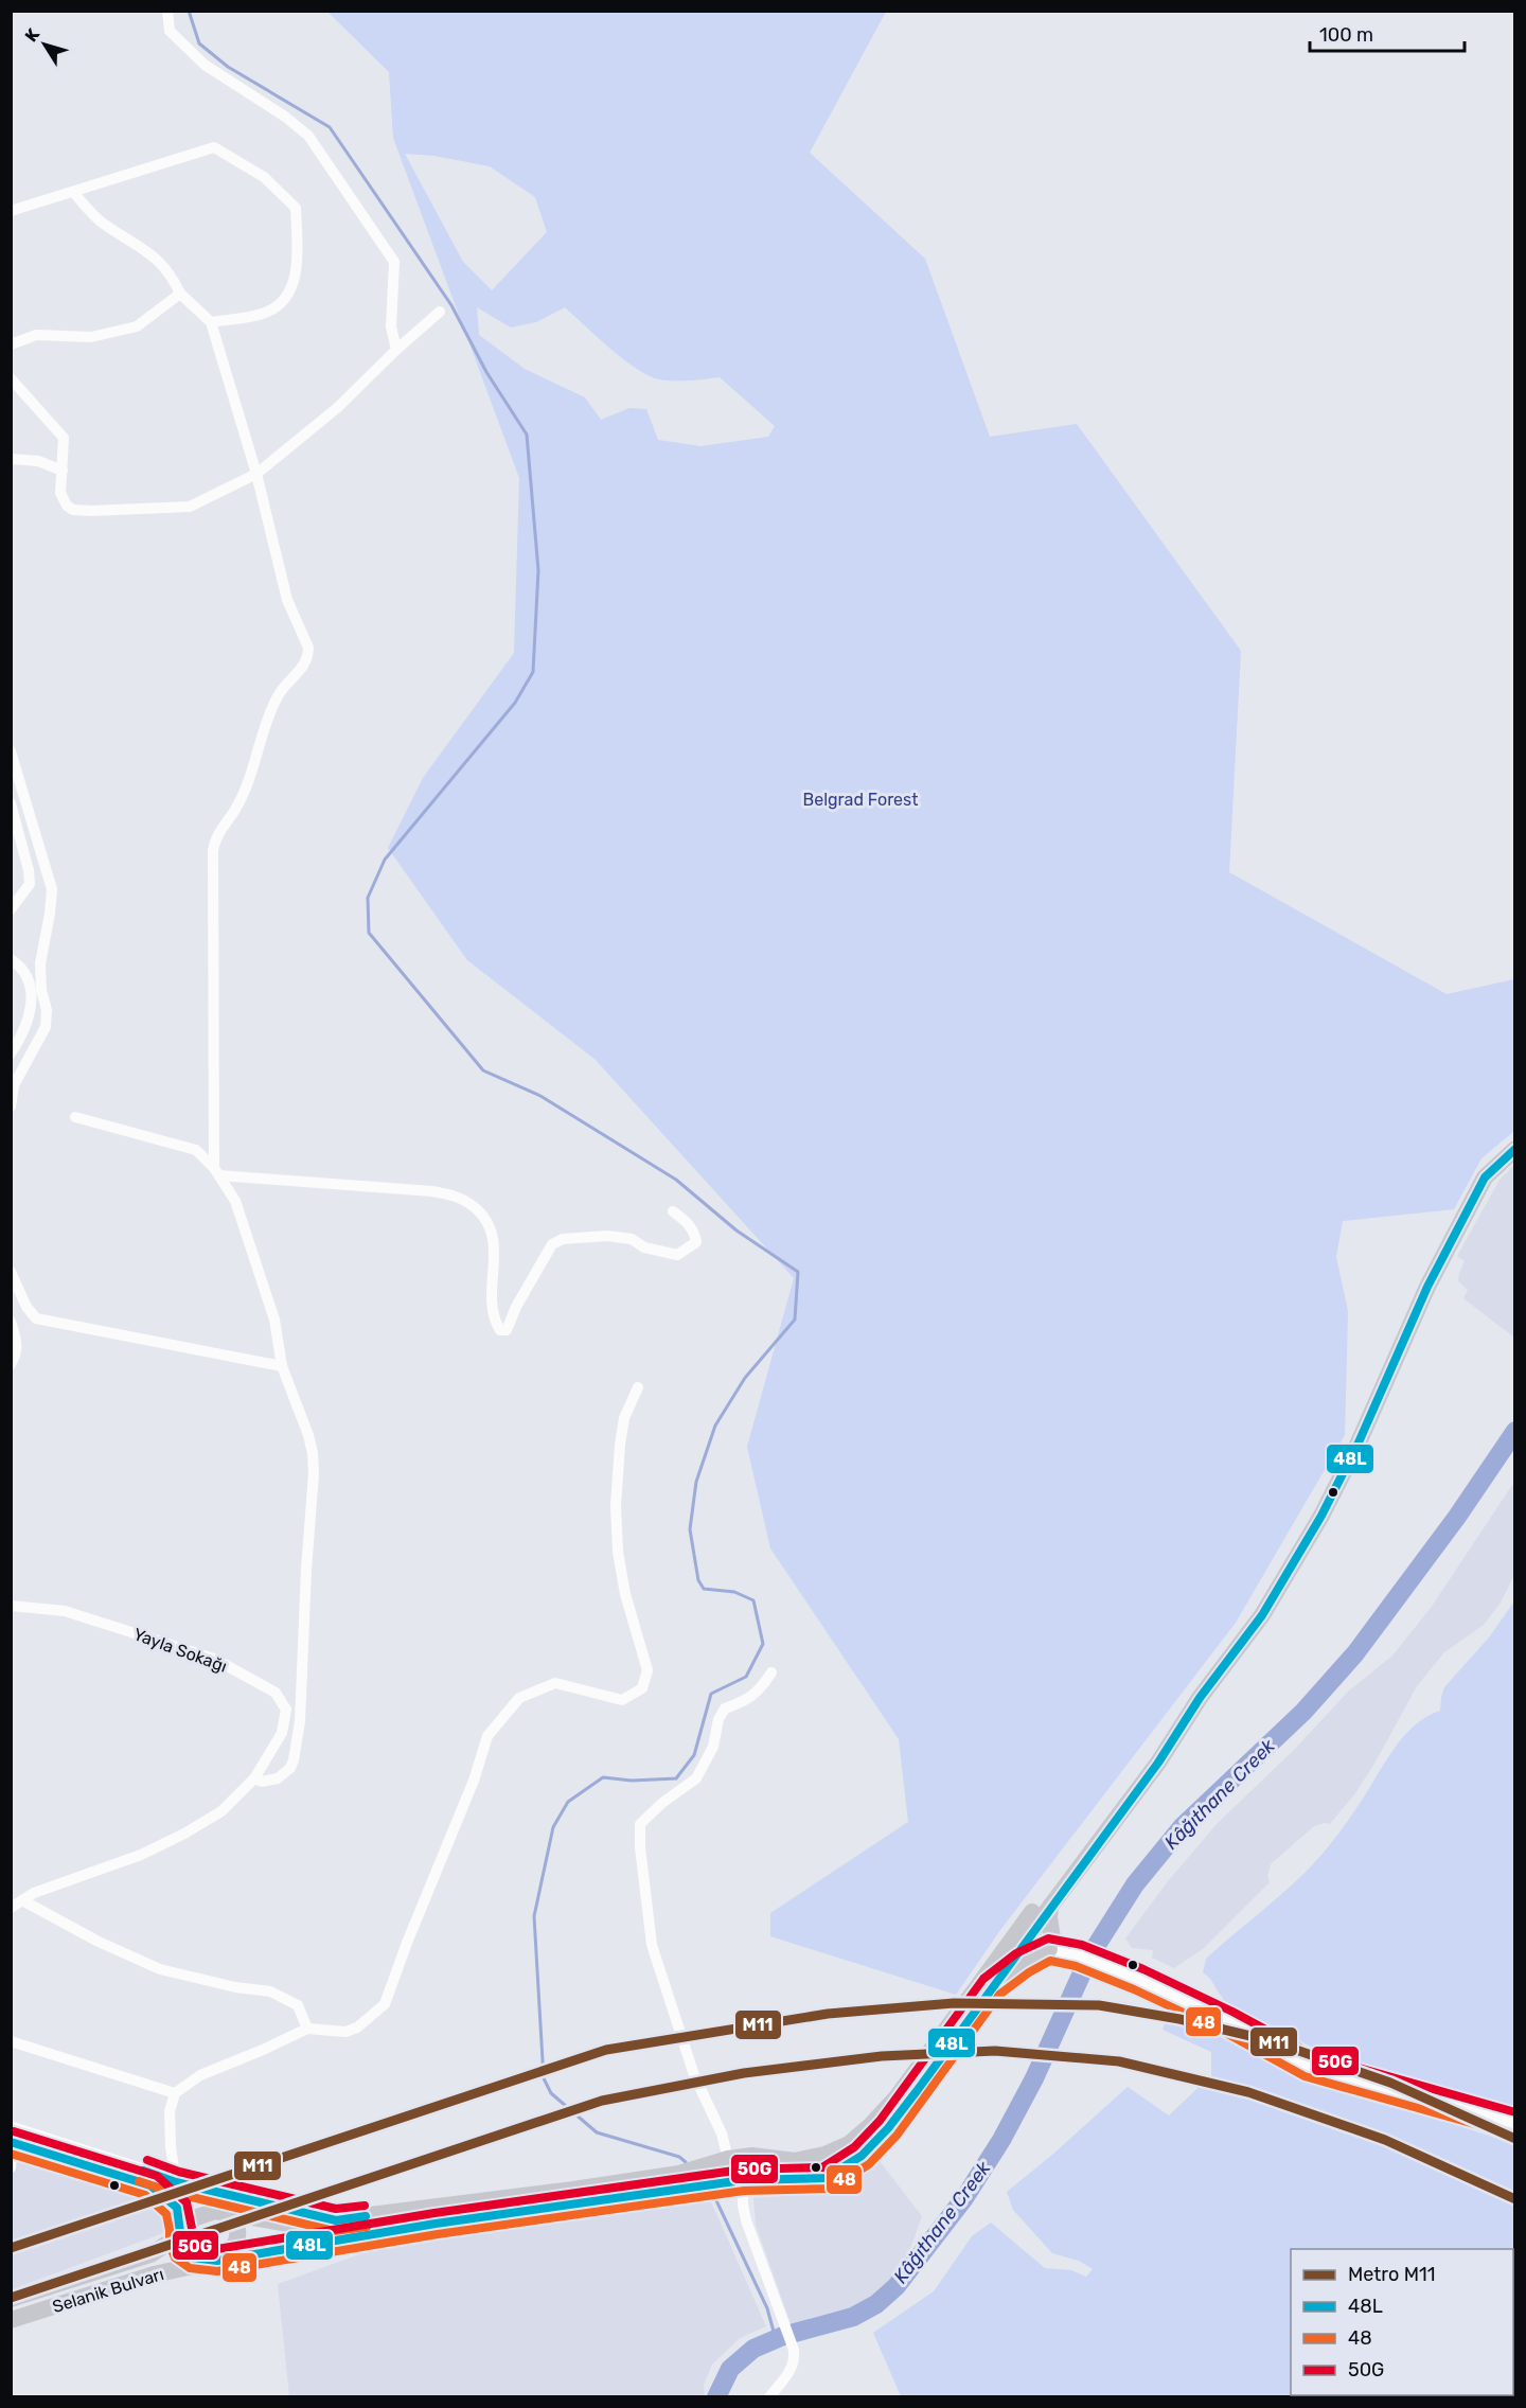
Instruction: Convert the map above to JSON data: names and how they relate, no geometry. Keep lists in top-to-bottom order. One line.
{"streets":{"main road":["Selanik Bulvarı"],"street":["Yayla Sokağı"]},"water":["Kâğıthane Creek"],"parks":["Belgrad Forest"],"lines":["transit line 48L","transit line 50G","transit line 48","metro line M11"],"legend":["Metro M11","48L","48","50G"],"scale_bar":"100 m","north":"top left"}
